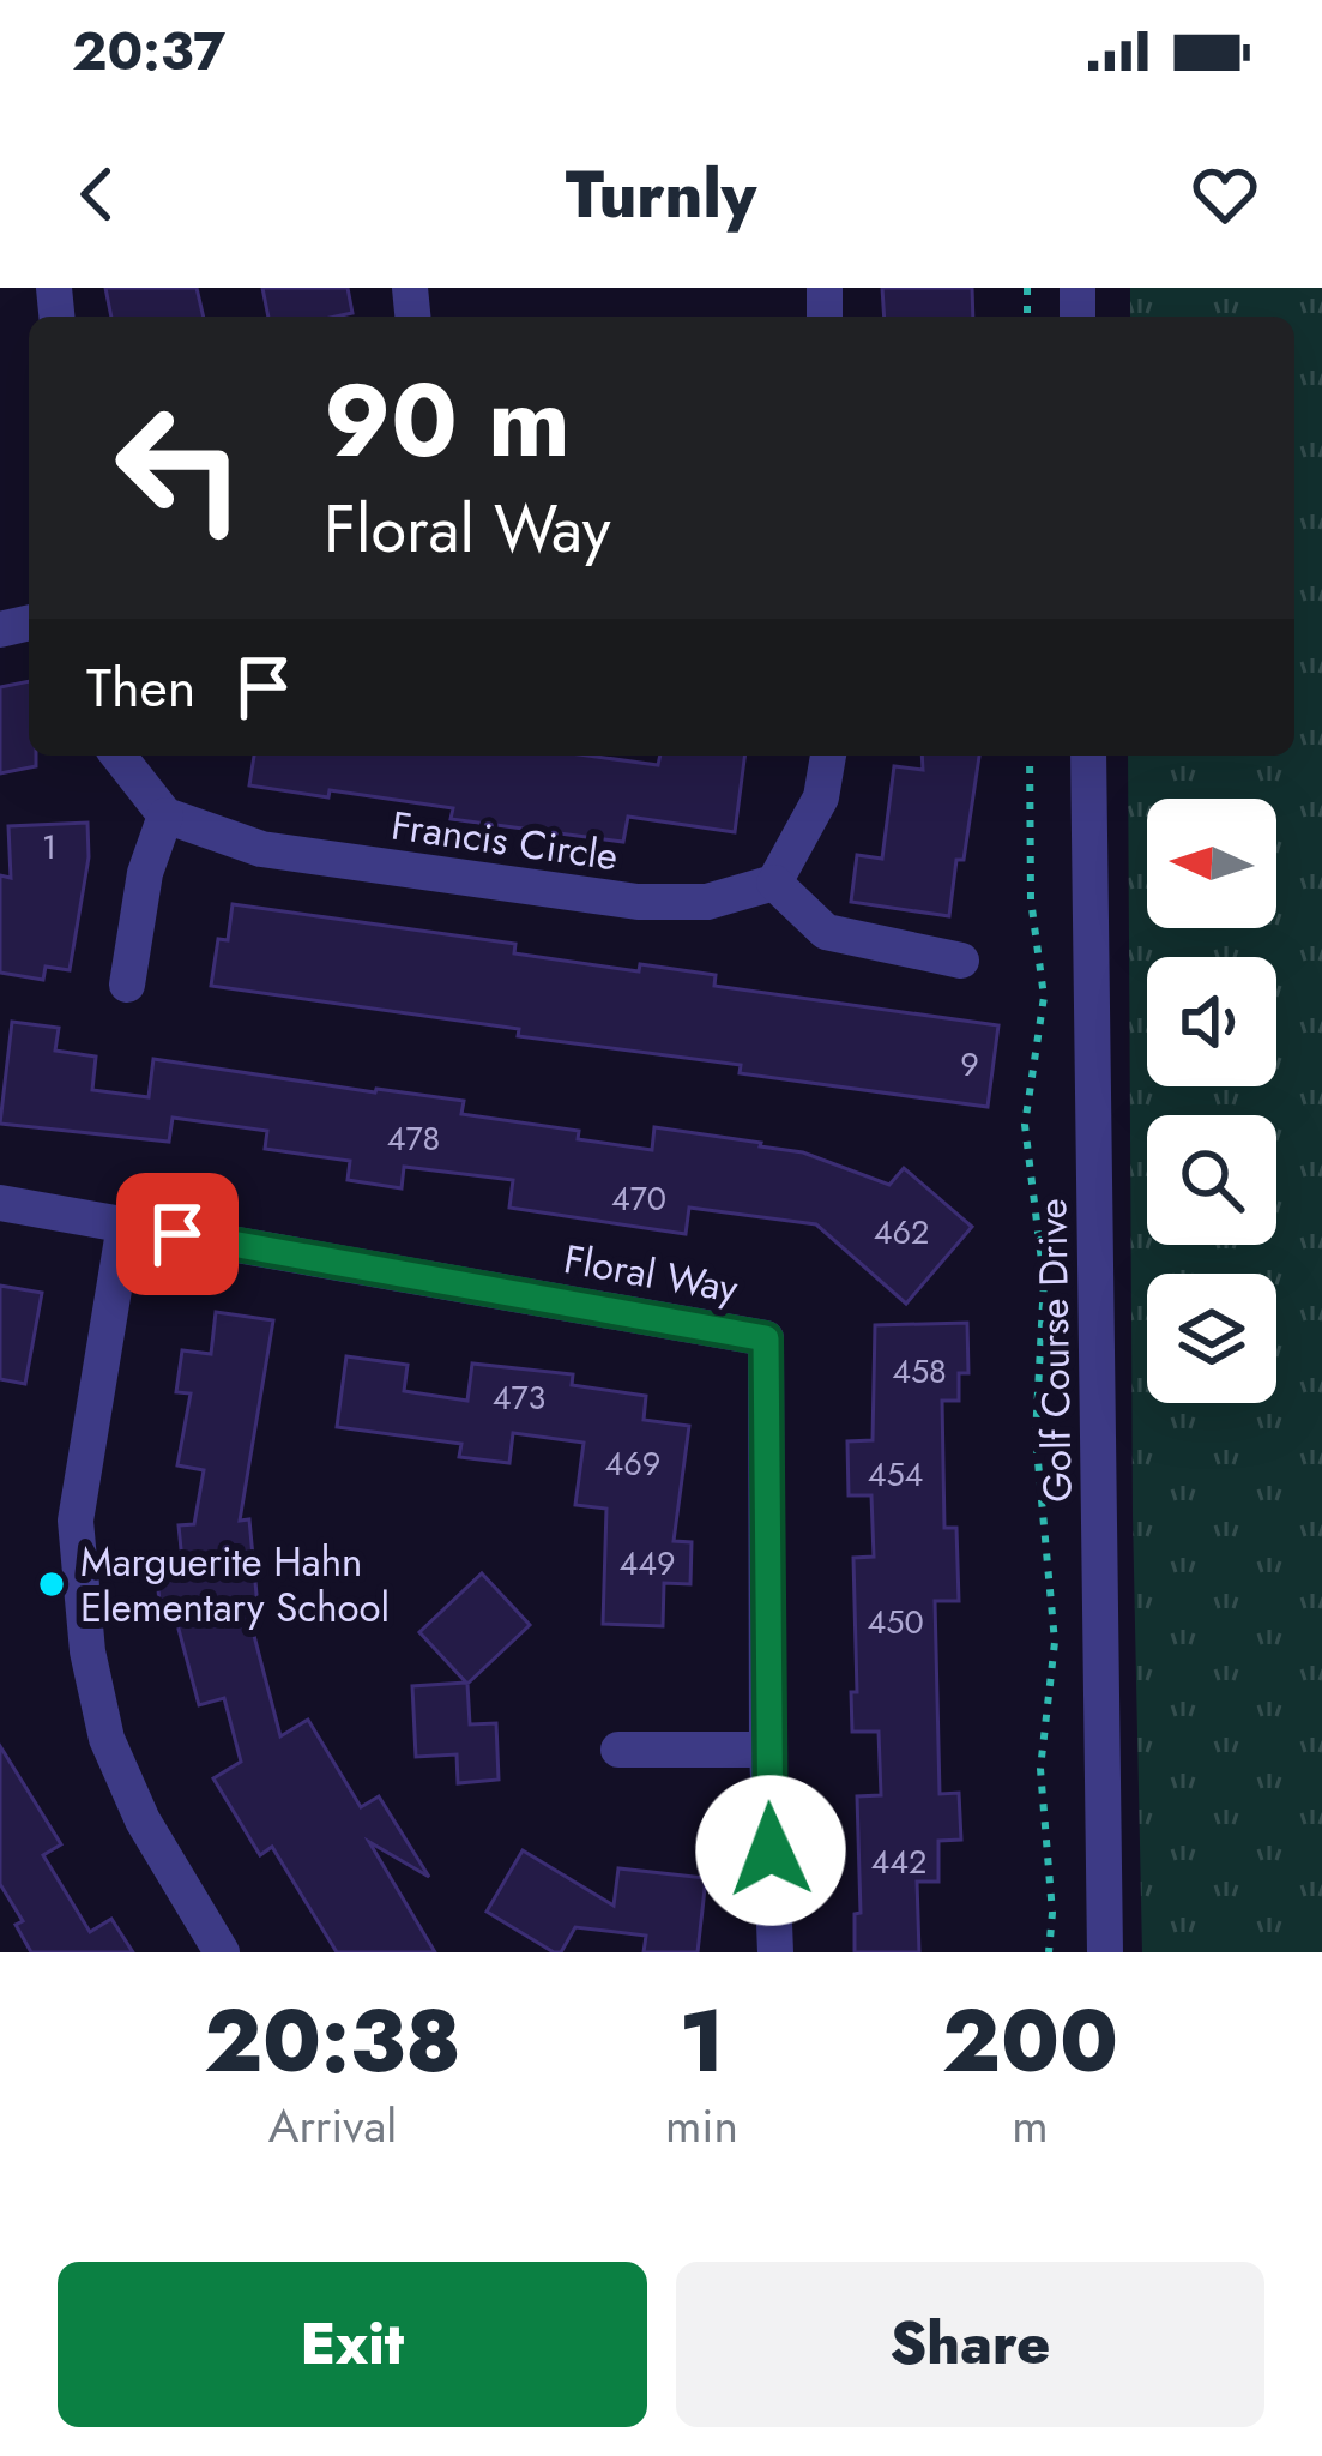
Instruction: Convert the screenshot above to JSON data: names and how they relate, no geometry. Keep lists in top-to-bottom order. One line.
{"streets":{"street":["Francis Circle","Floral Way","Golf Course Drive"]},"places":["Marguerite Hahn Elementary School"],"house_numbers":["1","9","478","470","462","458","473","469","454","449","450","442"],"north":"left","page":{"status":"20:37","header":"Turnly","turn":["90 m","Floral Way"],"then":"Then","eta":["20:38","Arrival","1","min","200","m"],"buttons":["Exit","Share"]}}
